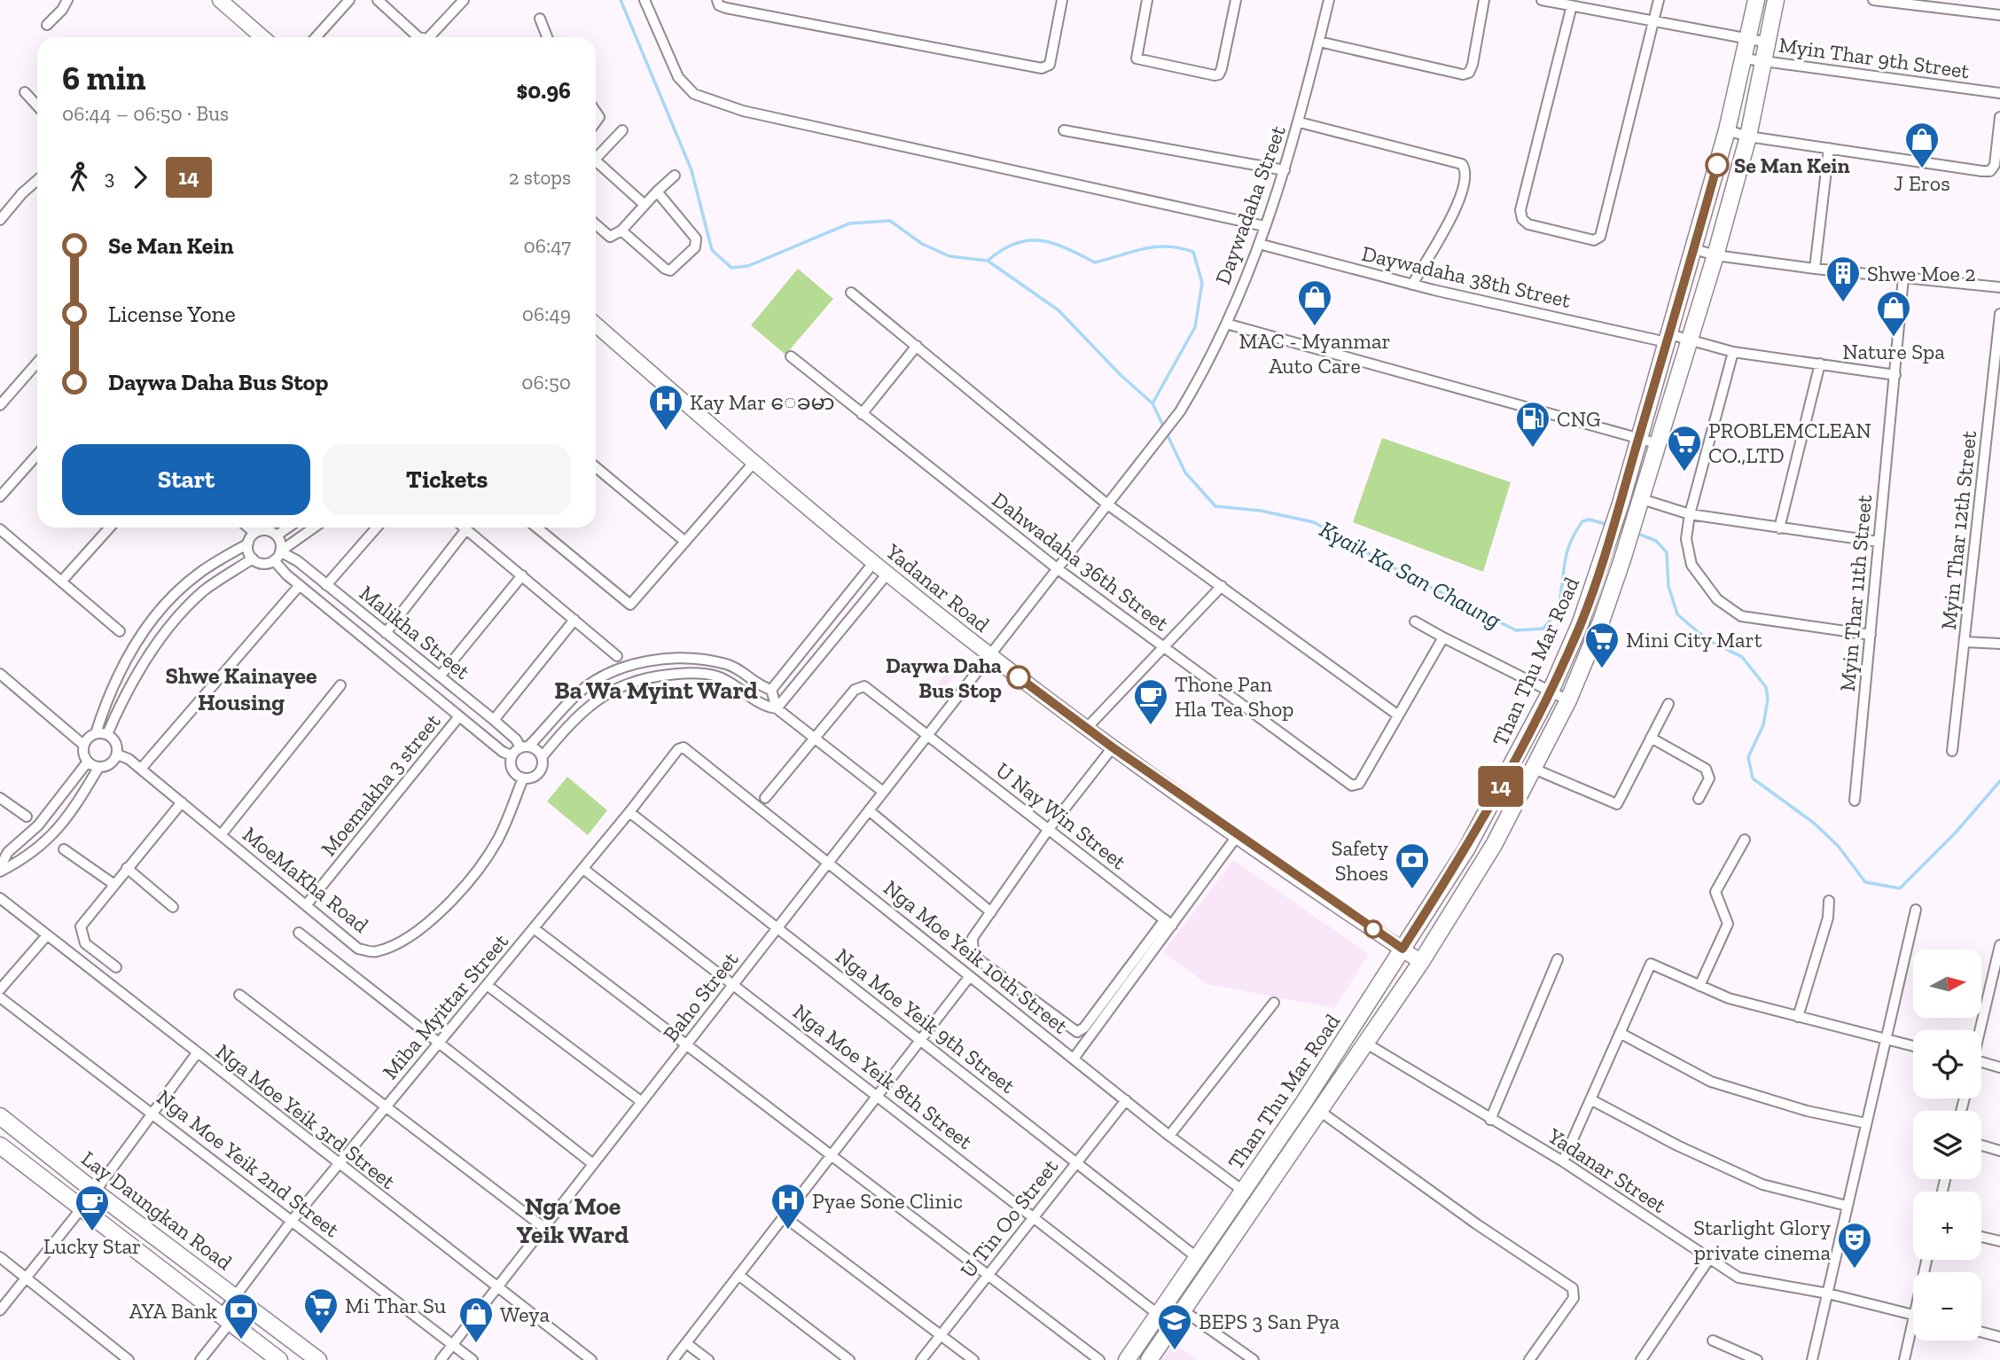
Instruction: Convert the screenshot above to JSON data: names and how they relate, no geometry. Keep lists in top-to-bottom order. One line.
{"streets":{"main road":["Yadanar Road","Than Thu Mar Road","Lay Daungkan Road"],"street":["Myin Thar 9th Street","Daywadaha Street","Daywadaha 38th Street","Myin Thar 12th Street","Dahwadaha 36th Street","Myin Thar 11th Street","Malikha Street","Moemakha 3 street","U Nay Win Street","MoeMaKha Road","Nga Moe Yeik 10th Street","Baho Street","Miba Myittar Street","Nga Moe Yeik 9th Street","Nga Moe Yeik 8th Street","Nga Moe Yeik 3rd Street","Nga Moe Yeik 2nd Street","Yadanar Street","U Tin Oo Street"]},"crossings":[["Myin Thar 9th Street","Than Thu Mar Road"],["Daywadaha Street","Daywadaha 38th Street"],["Daywadaha 38th Street","Myin Thar 11th Street"],["Daywadaha 38th Street","Than Thu Mar Road"],["Yadanar Road","Than Thu Mar Road"],["Yadanar Road","Baho Street"],["Malikha Street","Moemakha 3 street"],["Malikha Street","MoeMaKha Road"],["Than Thu Mar Road","Nga Moe Yeik 10th Street"],["Than Thu Mar Road","Nga Moe Yeik 9th Street"],["Than Thu Mar Road","Nga Moe Yeik 8th Street"],["Than Thu Mar Road","Yadanar Street"],["Moemakha 3 street","MoeMaKha Road"],["U Nay Win Street","Baho Street"],["Nga Moe Yeik 10th Street","Baho Street"],["Nga Moe Yeik 10th Street","Miba Myittar Street"],["Nga Moe Yeik 10th Street","U Tin Oo Street"],["Baho Street","Nga Moe Yeik 9th Street"],["Baho Street","Nga Moe Yeik 8th Street"],["Baho Street","Nga Moe Yeik 3rd Street"],["Baho Street","Nga Moe Yeik 2nd Street"],["Miba Myittar Street","Nga Moe Yeik 9th Street"],["Miba Myittar Street","Nga Moe Yeik 8th Street"],["Miba Myittar Street","Nga Moe Yeik 3rd Street"],["Miba Myittar Street","Nga Moe Yeik 2nd Street"],["Miba Myittar Street","Lay Daungkan Road"],["Nga Moe Yeik 9th Street","U Tin Oo Street"],["Nga Moe Yeik 8th Street","U Tin Oo Street"]],"districts":["Shwe Kainayee Housing","Ba Wa Myint Ward","Nga Moe Yeik Ward"],"water":["Kyaik Ka San Chaung"],"places":{"other":["Se Man Kein","Daywa Daha Bus Stop"],"shop":["J Eros","MAC - Myanmar Auto Care","Nature Spa","Weya"],"building":["Shwe Moe 2"],"hospital":["Kay Mar ေခမာ","Pyae Sone Clinic"],"fuel station":["CNG"],"supermarket":["PROBLEMCLEAN CO.,LTD","Mini City Mart","Mi Thar Su"],"cafe":["Thone Pan Hla Tea Shop","Lucky Star"],"bank":["Safety Shoes","AYA Bank"],"theatre":["Starlight Glory private cinema"],"school or university":["BEPS 3 San Pya"]},"lines":["bus line 14"],"north":"right","page":{"on_map":"14","heading":["6 min","06:44 – 06:50 · Bus","$0.96"],"legs":["3","14","2 stops"],"list":[{"name":"Se Man Kein","value":"06:47"},{"name":"License Yone","value":"06:49"},{"name":"Daywa Daha Bus Stop","value":"06:50"}],"buttons":["Start","Tickets"],"map_buttons":["+","−"]}}
